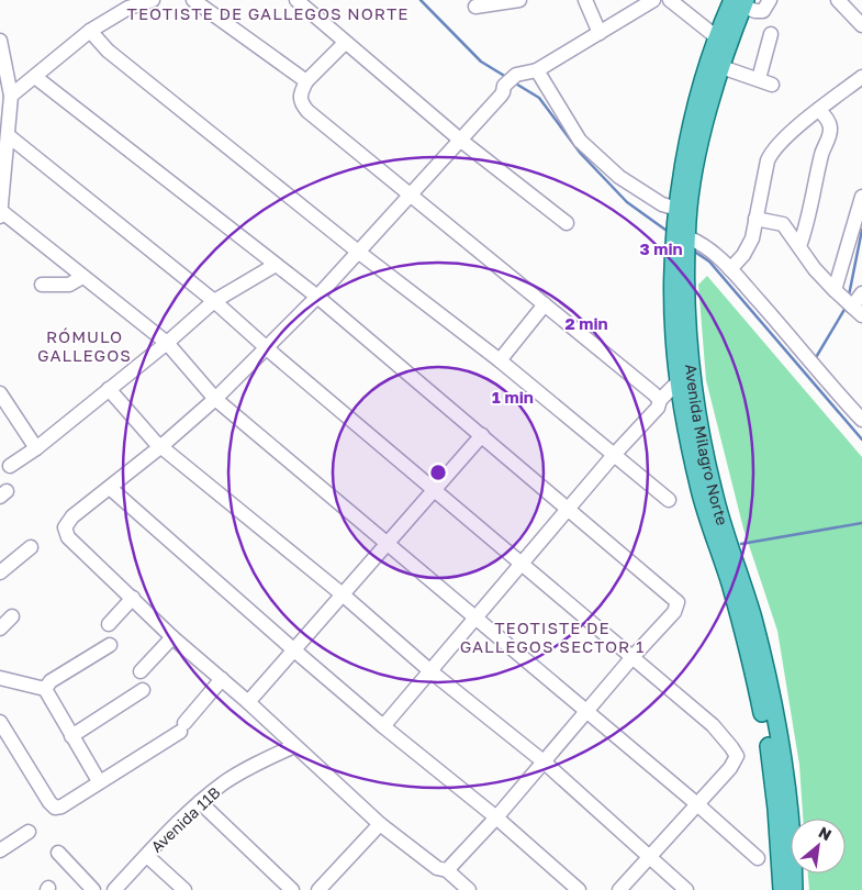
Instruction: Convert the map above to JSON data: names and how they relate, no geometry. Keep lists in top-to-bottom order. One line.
{"streets":{"main road":["Avenida Milagro Norte"],"street":["Avenida 11B"]},"districts":["TEOTISTE DE GALLEGOS NORTE","RÓMULO GALLEGOS","TEOTISTE DE GALLEGOS SECTOR 1"],"north":"top right","rings":["3 min","2 min","1 min"]}
